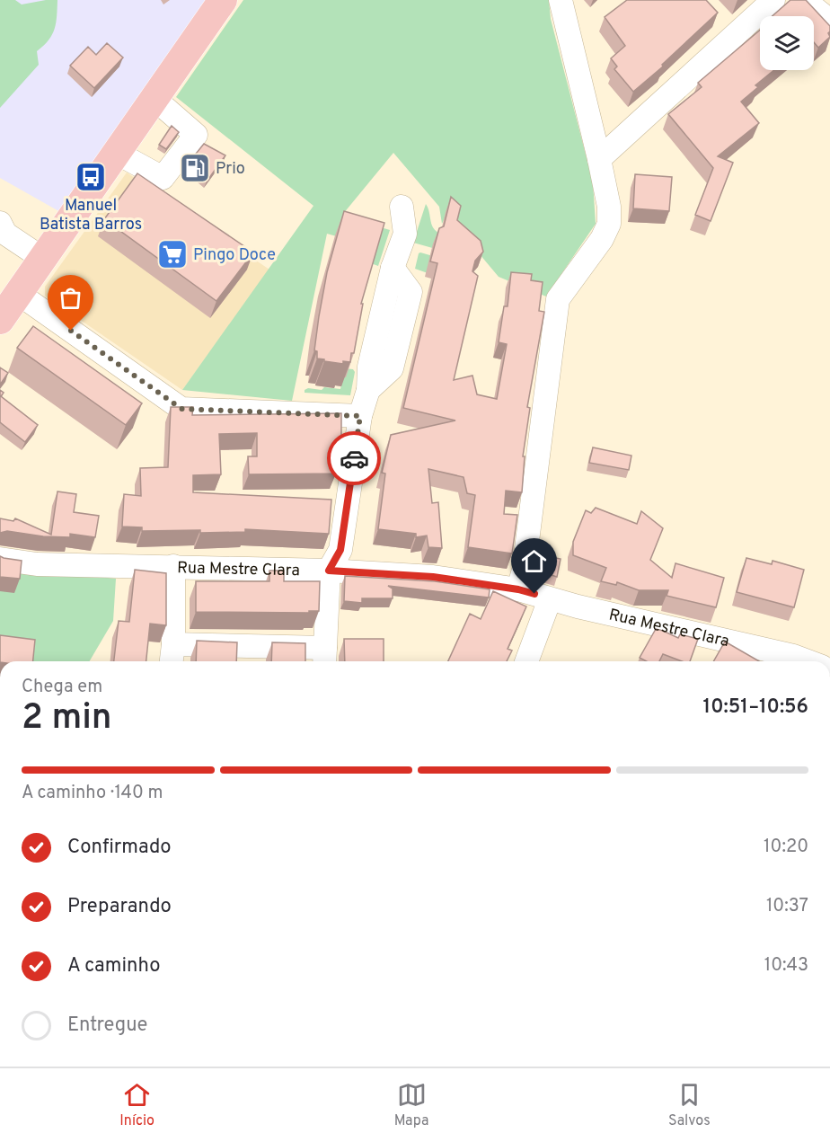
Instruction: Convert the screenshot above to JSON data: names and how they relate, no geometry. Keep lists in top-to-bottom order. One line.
{"streets":{"street":["Rua Mestre Clara"]},"places":{"fuel station":["Prio"],"bus stop":["Manuel Batista Barros"],"supermarket":["Pingo Doce"]},"page":{"heading":["2 min","Chega em","10:51–10:56"],"bar":"A caminho · 140 m","list":[["Confirmado","10:20"],["Preparando","10:37"],["A caminho","10:43"],"Entregue"],"tabs":["Início","Mapa","Salvos"]}}
